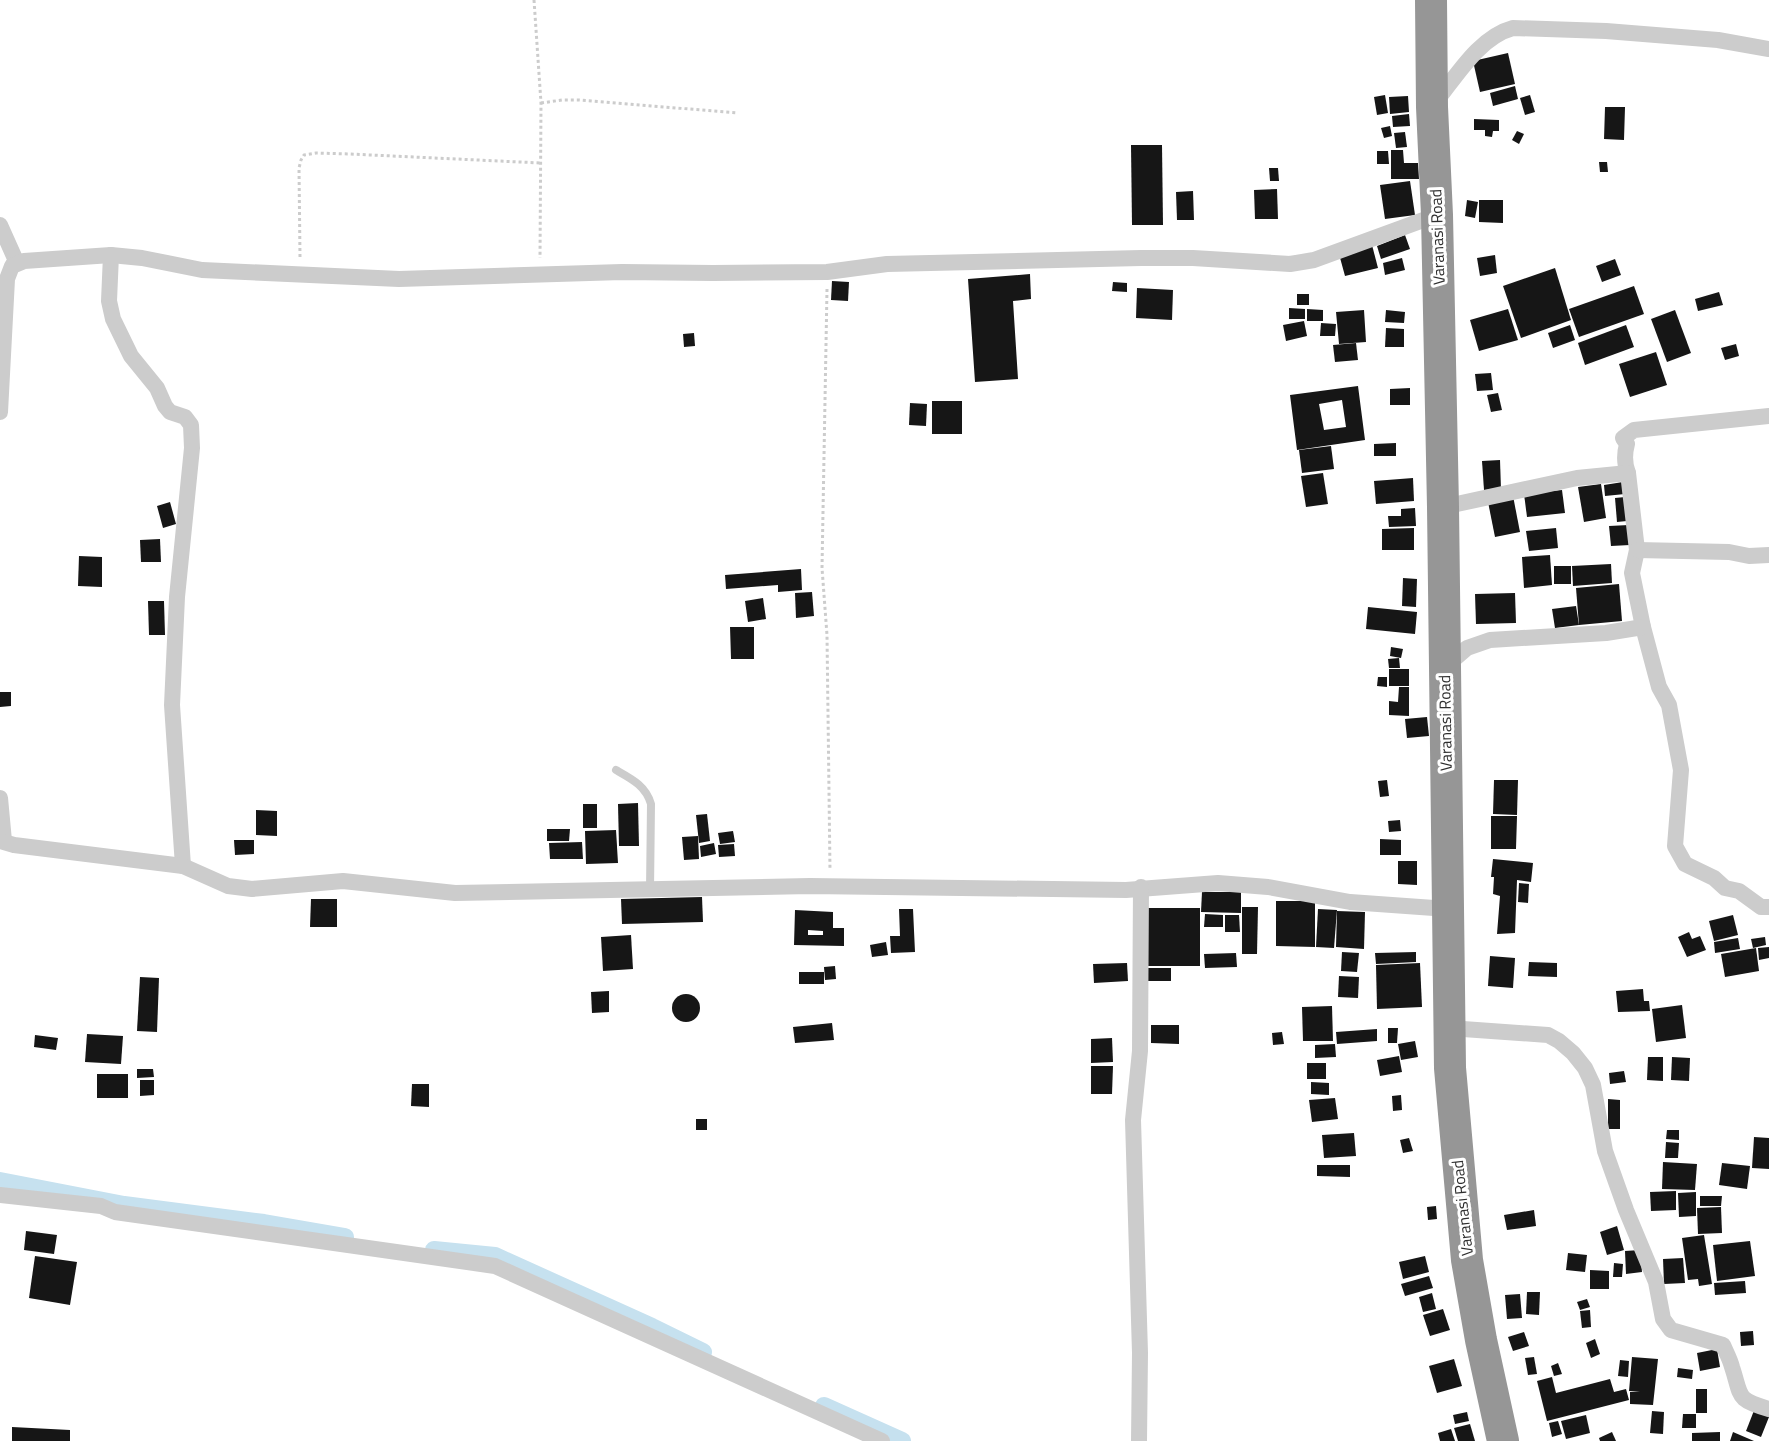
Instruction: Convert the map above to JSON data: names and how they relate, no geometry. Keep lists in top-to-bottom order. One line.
{"streets":{"highway":["Varanasi Road"]}}
